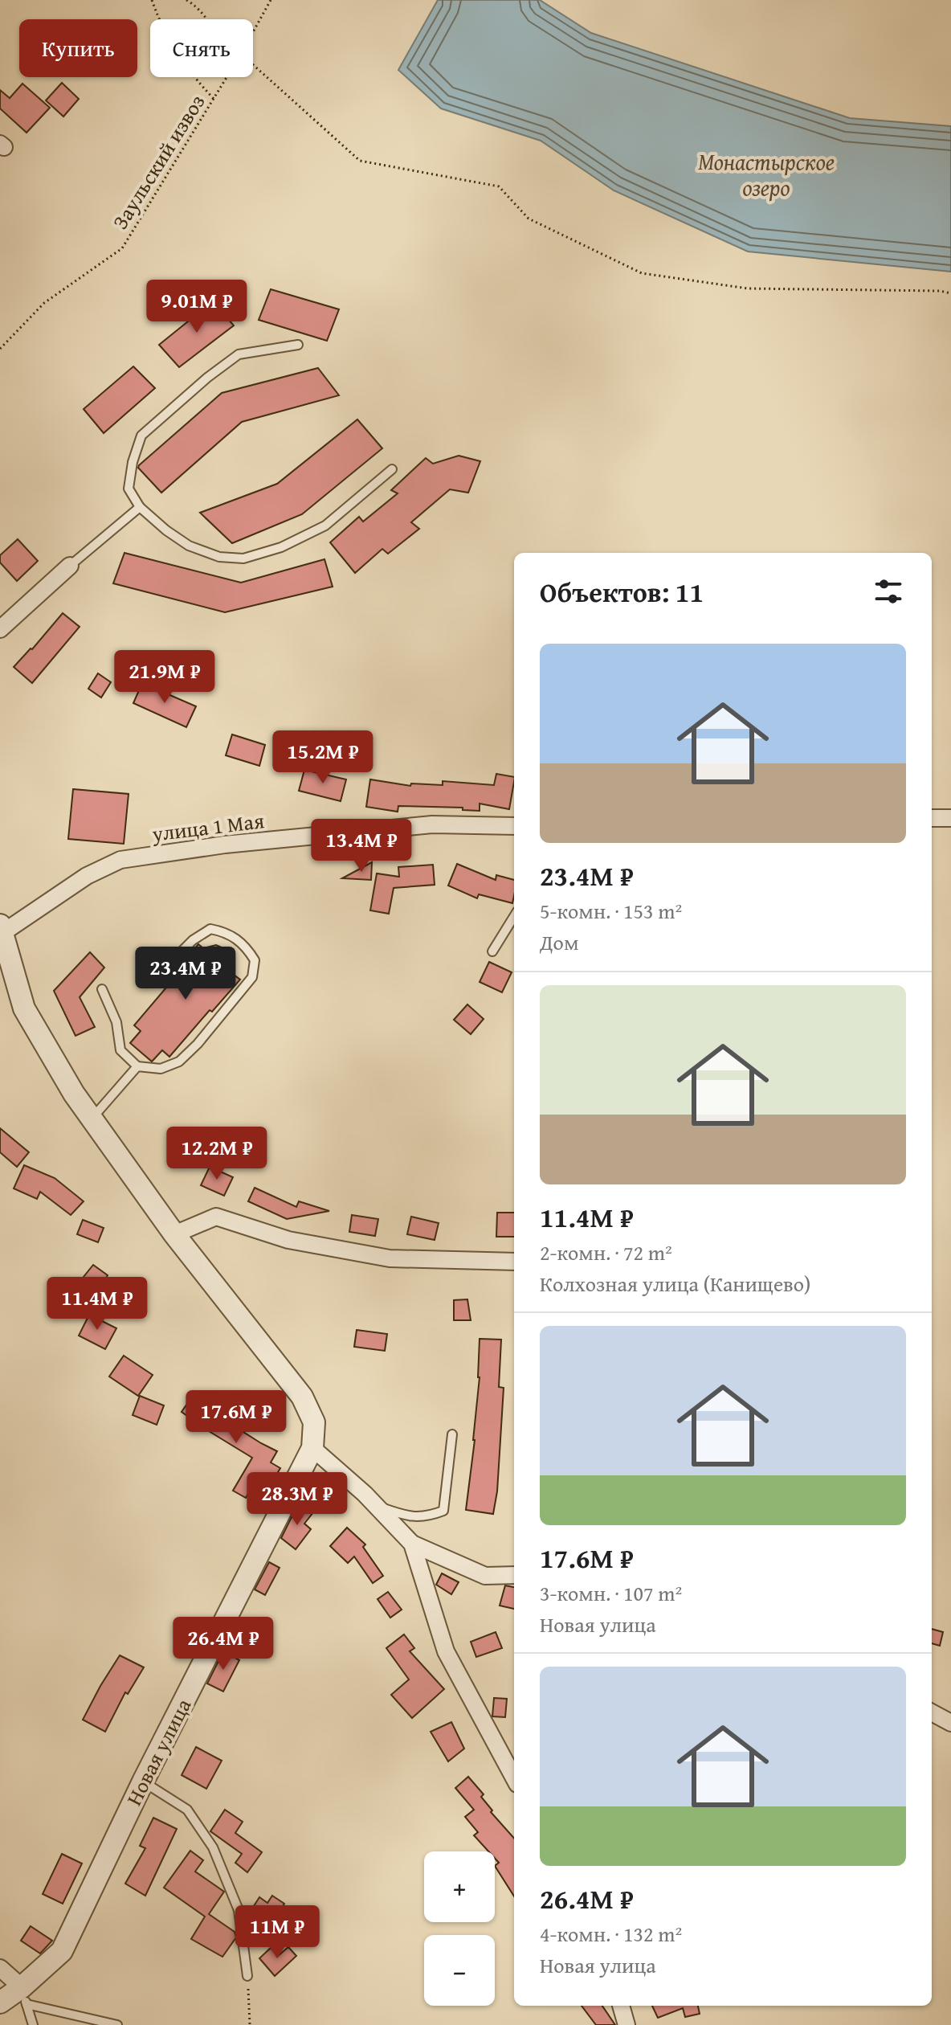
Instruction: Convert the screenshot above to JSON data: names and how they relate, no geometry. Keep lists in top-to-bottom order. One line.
{"streets":{"street":["улица 1 Мая","Новая улица"],"path":["Заульский извоз"]},"water":["Монастырское озеро"],"page":{"chip":["Купить","Снять"],"price":["9.01M ₽","21.9M ₽","15.2M ₽","13.4M ₽","23.4M ₽","12.2M ₽","11.4M ₽","17.6M ₽","28.3M ₽","26.4M ₽","11M ₽"],"heading":"Объектов: 11","list":[{"name":"23.4M ₽","note":"5-комн. · 153 m² · Дом"},{"name":"11.4M ₽","note":"2-комн. · 72 m² · Колхозная улица (Канищево)"},{"name":"17.6M ₽","note":"3-комн. · 107 m² · Новая улица"},{"name":"26.4M ₽","note":"4-комн. · 132 m² · Новая улица"}],"map_buttons":["+","−"]}}
